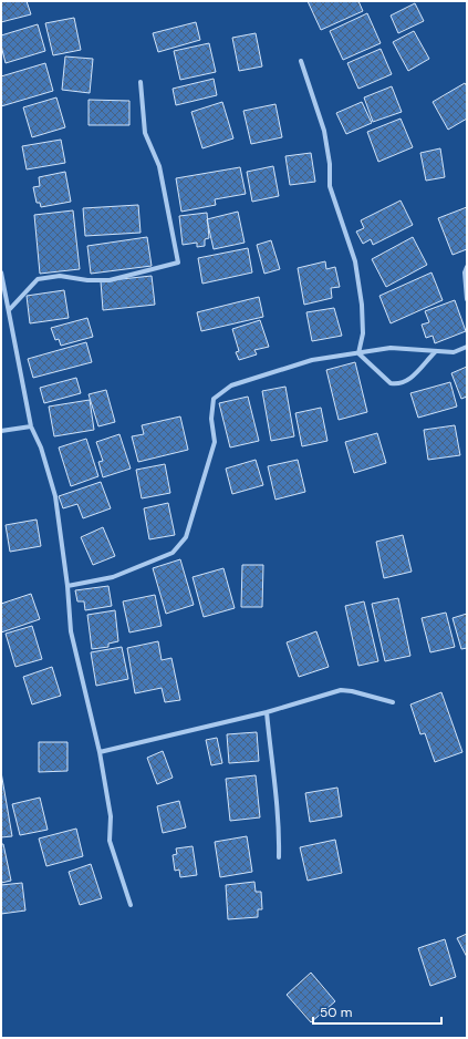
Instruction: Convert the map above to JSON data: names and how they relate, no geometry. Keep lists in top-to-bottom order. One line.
{"scale_bar":"50 m"}
